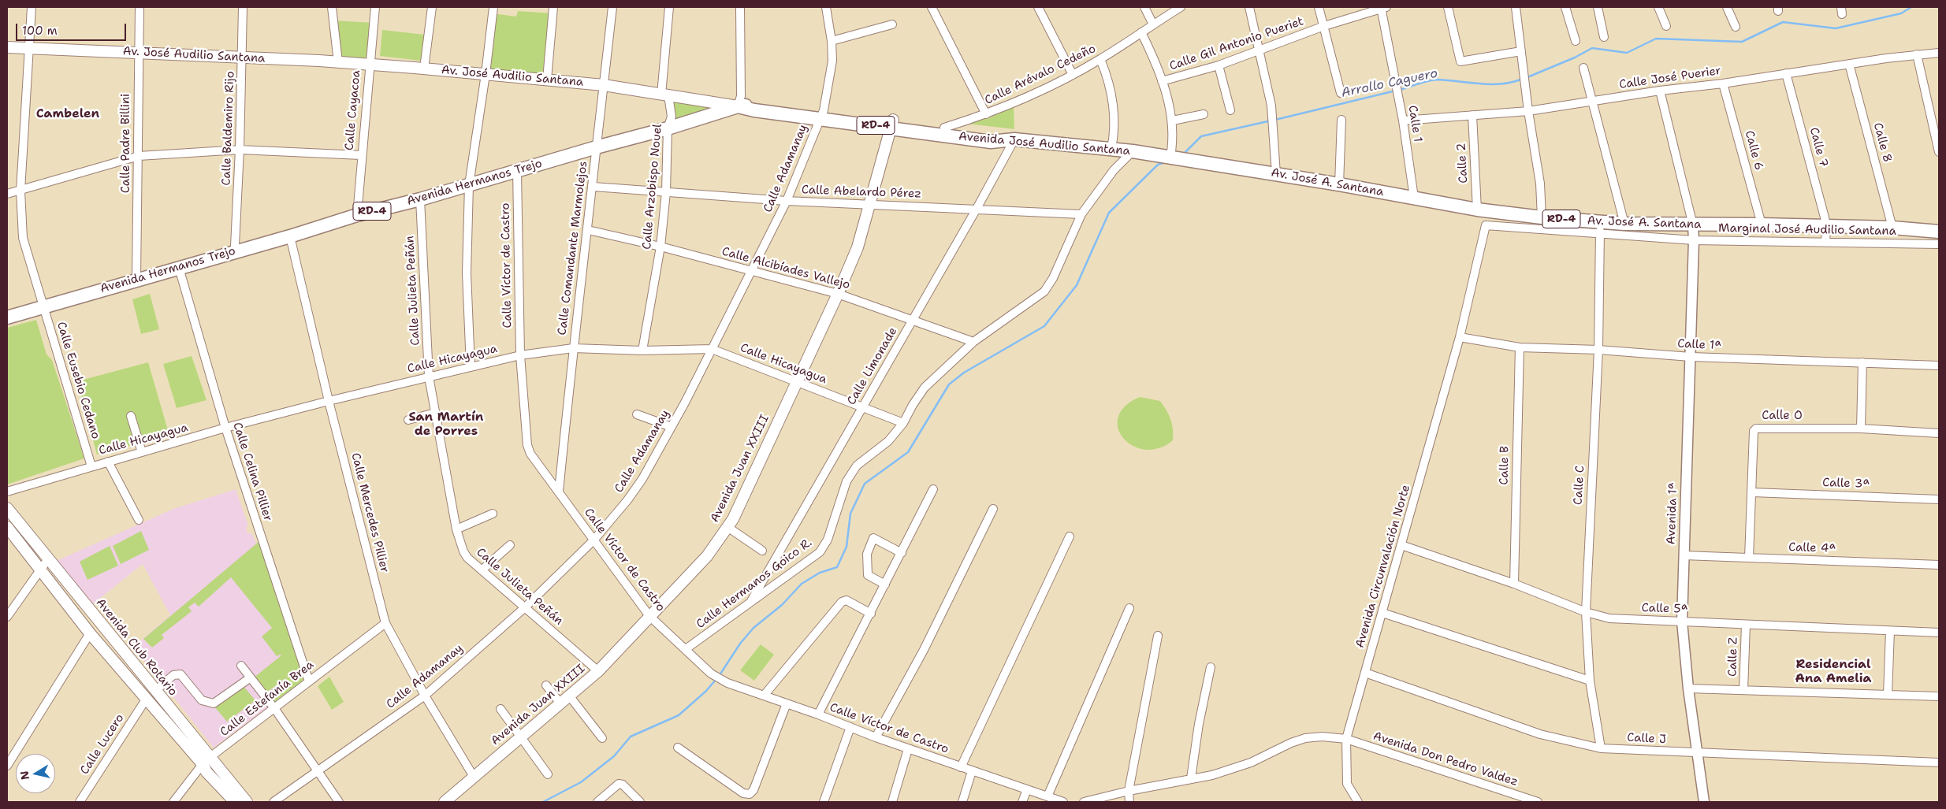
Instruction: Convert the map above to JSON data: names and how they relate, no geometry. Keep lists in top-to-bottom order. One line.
{"streets":{"main road":["Av. José Audilio Santana","RD-4","Avenida José Audilio Santana","Avenida Hermanos Trejo","Av. José A. Santana","Avenida Juan XXIII","Avenida Club Rotario"],"street":["Calle Gil Antonio Pueriet","Calle Arévalo Cedeño","Calle José Puerier","Calle Cayacoa","Calle 1","Calle Baldemiro Rijo","Calle 8","Calle Padre Billini","Calle 7","Calle 6","Calle 2","Calle Adamanay","Calle Arzobispo Nouel","Calle Abelardo Pérez","Marginal José Audilio Santana","Calle Comandante Marmolejos","Calle Víctor de Castro","Calle Alcibíades Vallejo","Calle Julieta Peñán","Calle 1ª","Calle Hicayagua","Calle Limonade","Calle Eusebio Cedano","Calle O","Calle B","Calle Celina Pillier","Calle 3ª","Calle C","Calle Mercedes Pillier","Avenida 1ª","Calle 4ª","Avenida Circunvalación Norte","Calle Hermanos Goico R.","Calle 5ª","Calle Z","Calle Estefanía Brea","Calle J","Calle Lucero","Avenida Don Pedro Valdez"]},"crossings":[["Calle Gil Antonio Pueriet","Calle 1"],["Av. José Audilio Santana","Calle Cayacoa"],["Av. José Audilio Santana","Calle Baldemiro Rijo"],["Av. José Audilio Santana","Calle Padre Billini"],["Av. José Audilio Santana","Avenida José Audilio Santana"],["Av. José Audilio Santana","Avenida Hermanos Trejo"],["Av. José Audilio Santana","Calle Arzobispo Nouel"],["Av. José Audilio Santana","Calle Comandante Marmolejos"],["Av. José Audilio Santana","Calle Eusebio Cedano"],["Calle Arévalo Cedeño","RD-4"],["Calle José Puerier","Calle 1"],["Calle José Puerier","Calle 8"],["Calle José Puerier","Calle 7"],["Calle José Puerier","Calle 6"],["Calle José Puerier","Calle 2"],["Calle Cayacoa","Avenida Hermanos Trejo"],["Calle 1","Av. José A. Santana"],["RD-4","Avenida José Audilio Santana"],["RD-4","Calle Limonade"],["RD-4","Avenida Juan XXIII"],["Calle Baldemiro Rijo","Avenida Hermanos Trejo"],["Calle 8","Av. José A. Santana"],["Calle Padre Billini","Avenida Hermanos Trejo"],["Avenida José Audilio Santana","Calle Adamanay"],["Avenida José Audilio Santana","Avenida Hermanos Trejo"],["Avenida José Audilio Santana","Av. José A. Santana"],["Avenida José Audilio Santana","Calle Limonade"],["Avenida José Audilio Santana","Avenida Juan XXIII"],["Avenida José Audilio Santana","Calle Hermanos Goico R."],["Calle 7","Av. José A. Santana"],["Calle 6","Av. José A. Santana"],["Calle 2","Av. José A. Santana"],["Calle Adamanay","Calle Abelardo Pérez"],["Calle Adamanay","Calle Víctor de Castro"],["Calle Adamanay","Calle Alcibíades Vallejo"],["Calle Adamanay","Calle Julieta Peñán"],["Calle Adamanay","Calle Hicayagua"],["Calle Adamanay","Calle Mercedes Pillier"],["Avenida Hermanos Trejo","Calle Arzobispo Nouel"],["Avenida Hermanos Trejo","Calle Comandante Marmolejos"],["Avenida Hermanos Trejo","Calle Víctor de Castro"],["Avenida Hermanos Trejo","Calle Julieta Peñán"],["Avenida Hermanos Trejo","Calle Eusebio Cedano"],["Avenida Hermanos Trejo","Calle Celina Pillier"],["Avenida Hermanos Trejo","Calle Mercedes Pillier"],["Av. José A. Santana","Marginal José Audilio Santana"],["Av. José A. Santana","Calle C"],["Av. José A. Santana","Avenida 1ª"],["Calle Arzobispo Nouel","Calle Abelardo Pérez"],["Calle Arzobispo Nouel","Calle Alcibíades Vallejo"],["Calle Arzobispo Nouel","Calle Hicayagua"],["Calle Abelardo Pérez","Calle Comandante Marmolejos"],["Calle Abelardo Pérez","Calle Limonade"],["Calle Abelardo Pérez","Avenida Juan XXIII"],["Calle Abelardo Pérez","Calle Hermanos Goico R."],["Marginal José Audilio Santana","Calle C"],["Marginal José Audilio Santana","Avenida 1ª"],["Marginal José Audilio Santana","Avenida Circunvalación Norte"],["Calle Comandante Marmolejos","Calle Víctor de Castro"],["Calle Comandante Marmolejos","Calle Alcibíades Vallejo"],["Calle Comandante Marmolejos","Calle Hicayagua"],["Calle Víctor de Castro","Calle Hicayagua"],["Calle Víctor de Castro","Avenida Juan XXIII"],["Calle Víctor de Castro","Calle Hermanos Goico R."],["Calle Alcibíades Vallejo","Calle Limonade"],["Calle Alcibíades Vallejo","Avenida Juan XXIII"],["Calle Alcibíades Vallejo","Calle Hermanos Goico R."],["Calle Julieta Peñán","Calle Hicayagua"],["Calle Julieta Peñán","Avenida Juan XXIII"],["Calle 1ª","Calle B"],["Calle 1ª","Calle C"],["Calle 1ª","Avenida 1ª"],["Calle 1ª","Avenida Circunvalación Norte"],["Calle Hicayagua","Calle Limonade"],["Calle Hicayagua","Calle Eusebio Cedano"],["Calle Hicayagua","Avenida Juan XXIII"],["Calle Hicayagua","Calle Celina Pillier"],["Calle Hicayagua","Calle Mercedes Pillier"],["Calle Hicayagua","Calle Hermanos Goico R."],["Calle Limonade","Calle Hermanos Goico R."],["Calle O","Calle 3ª"],["Calle O","Calle 4ª"],["Calle B","Calle 5ª"],["Avenida Juan XXIII","Calle Mercedes Pillier"],["Calle Celina Pillier","Calle Estefanía Brea"],["Calle C","Calle 5ª"],["Calle C","Calle J"],["Calle Mercedes Pillier","Calle Estefanía Brea"],["Avenida 1ª","Calle 4ª"],["Avenida 1ª","Calle 5ª"],["Avenida 1ª","Calle J"],["Avenida Circunvalación Norte","Calle 5ª"],["Avenida Circunvalación Norte","Calle J"],["Avenida Circunvalación Norte","Avenida Don Pedro Valdez"],["Calle 5ª","Calle Z"],["Avenida Club Rotario","Calle Estefanía Brea"]],"districts":["Cambelen","San Martín de Porres","Residencial Ana Amelia"],"water":["Arrollo Caguero"],"scale_bar":"100 m","north":"left"}
